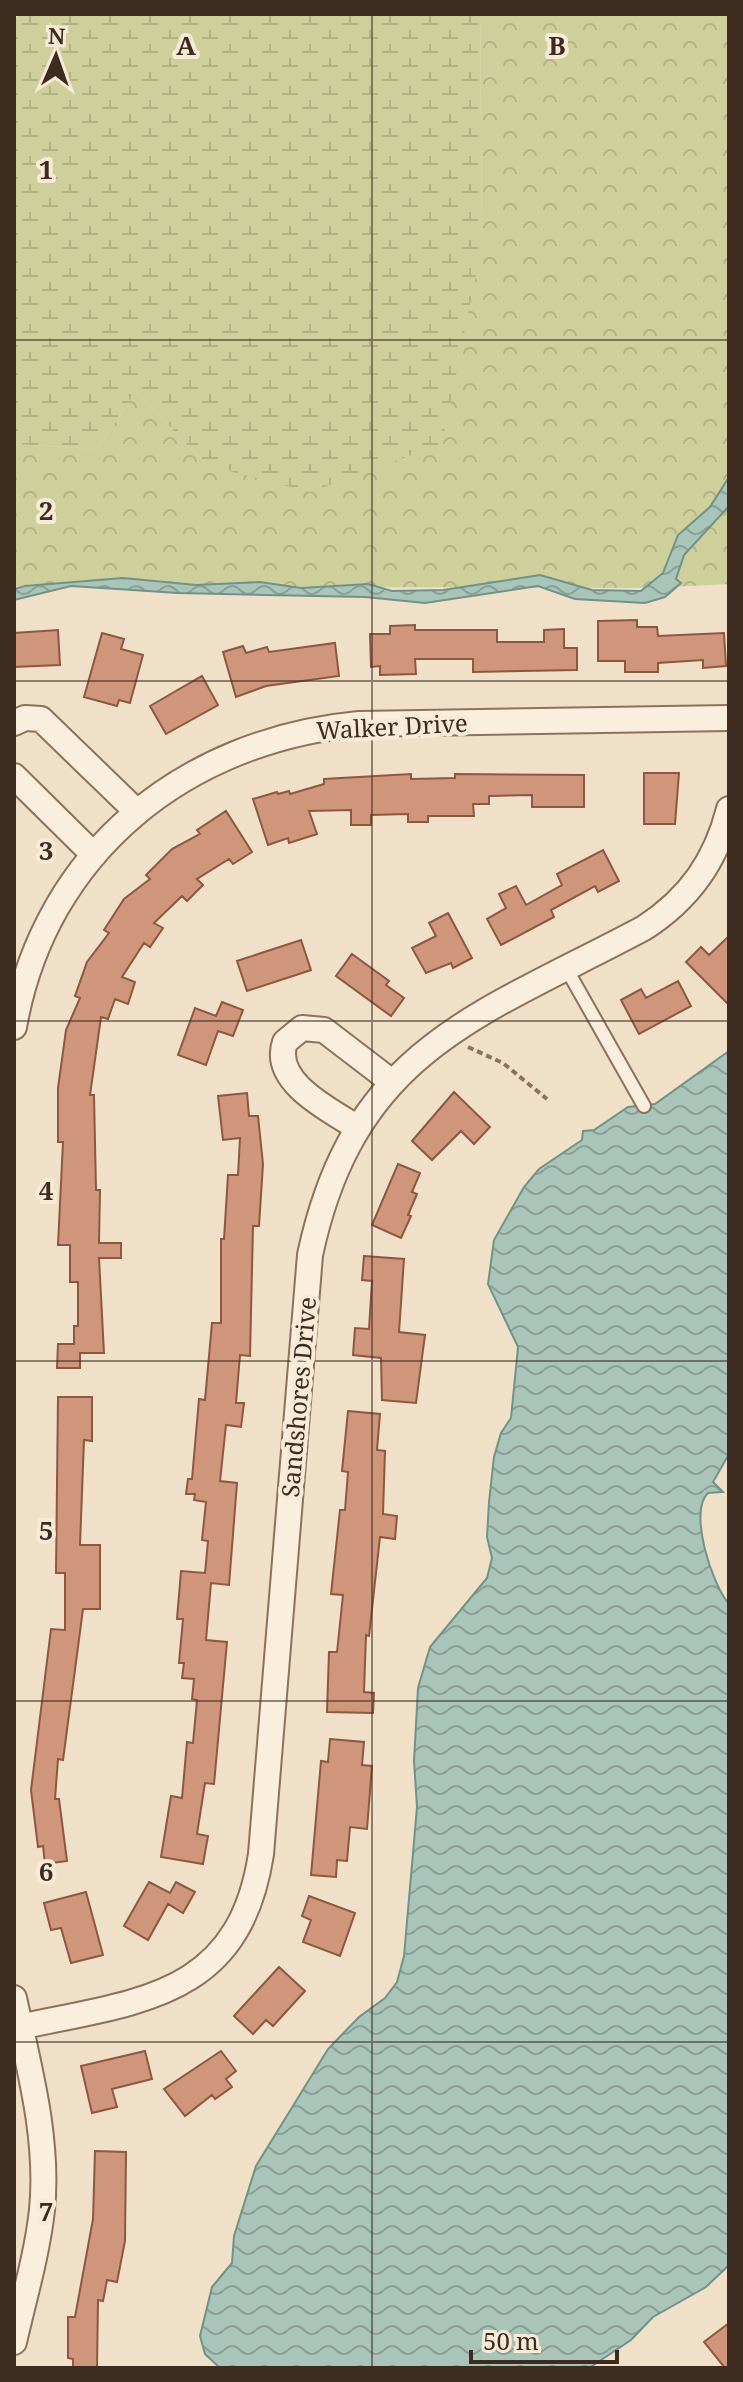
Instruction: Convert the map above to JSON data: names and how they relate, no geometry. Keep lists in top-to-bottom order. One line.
{"streets":{"street":["Walker Drive","Sandshores Drive"]},"scale_bar":"50 m","north":"top","grid":{"columns":["A","B"],"rows":["1","2","3","4","5","6","7"]}}
